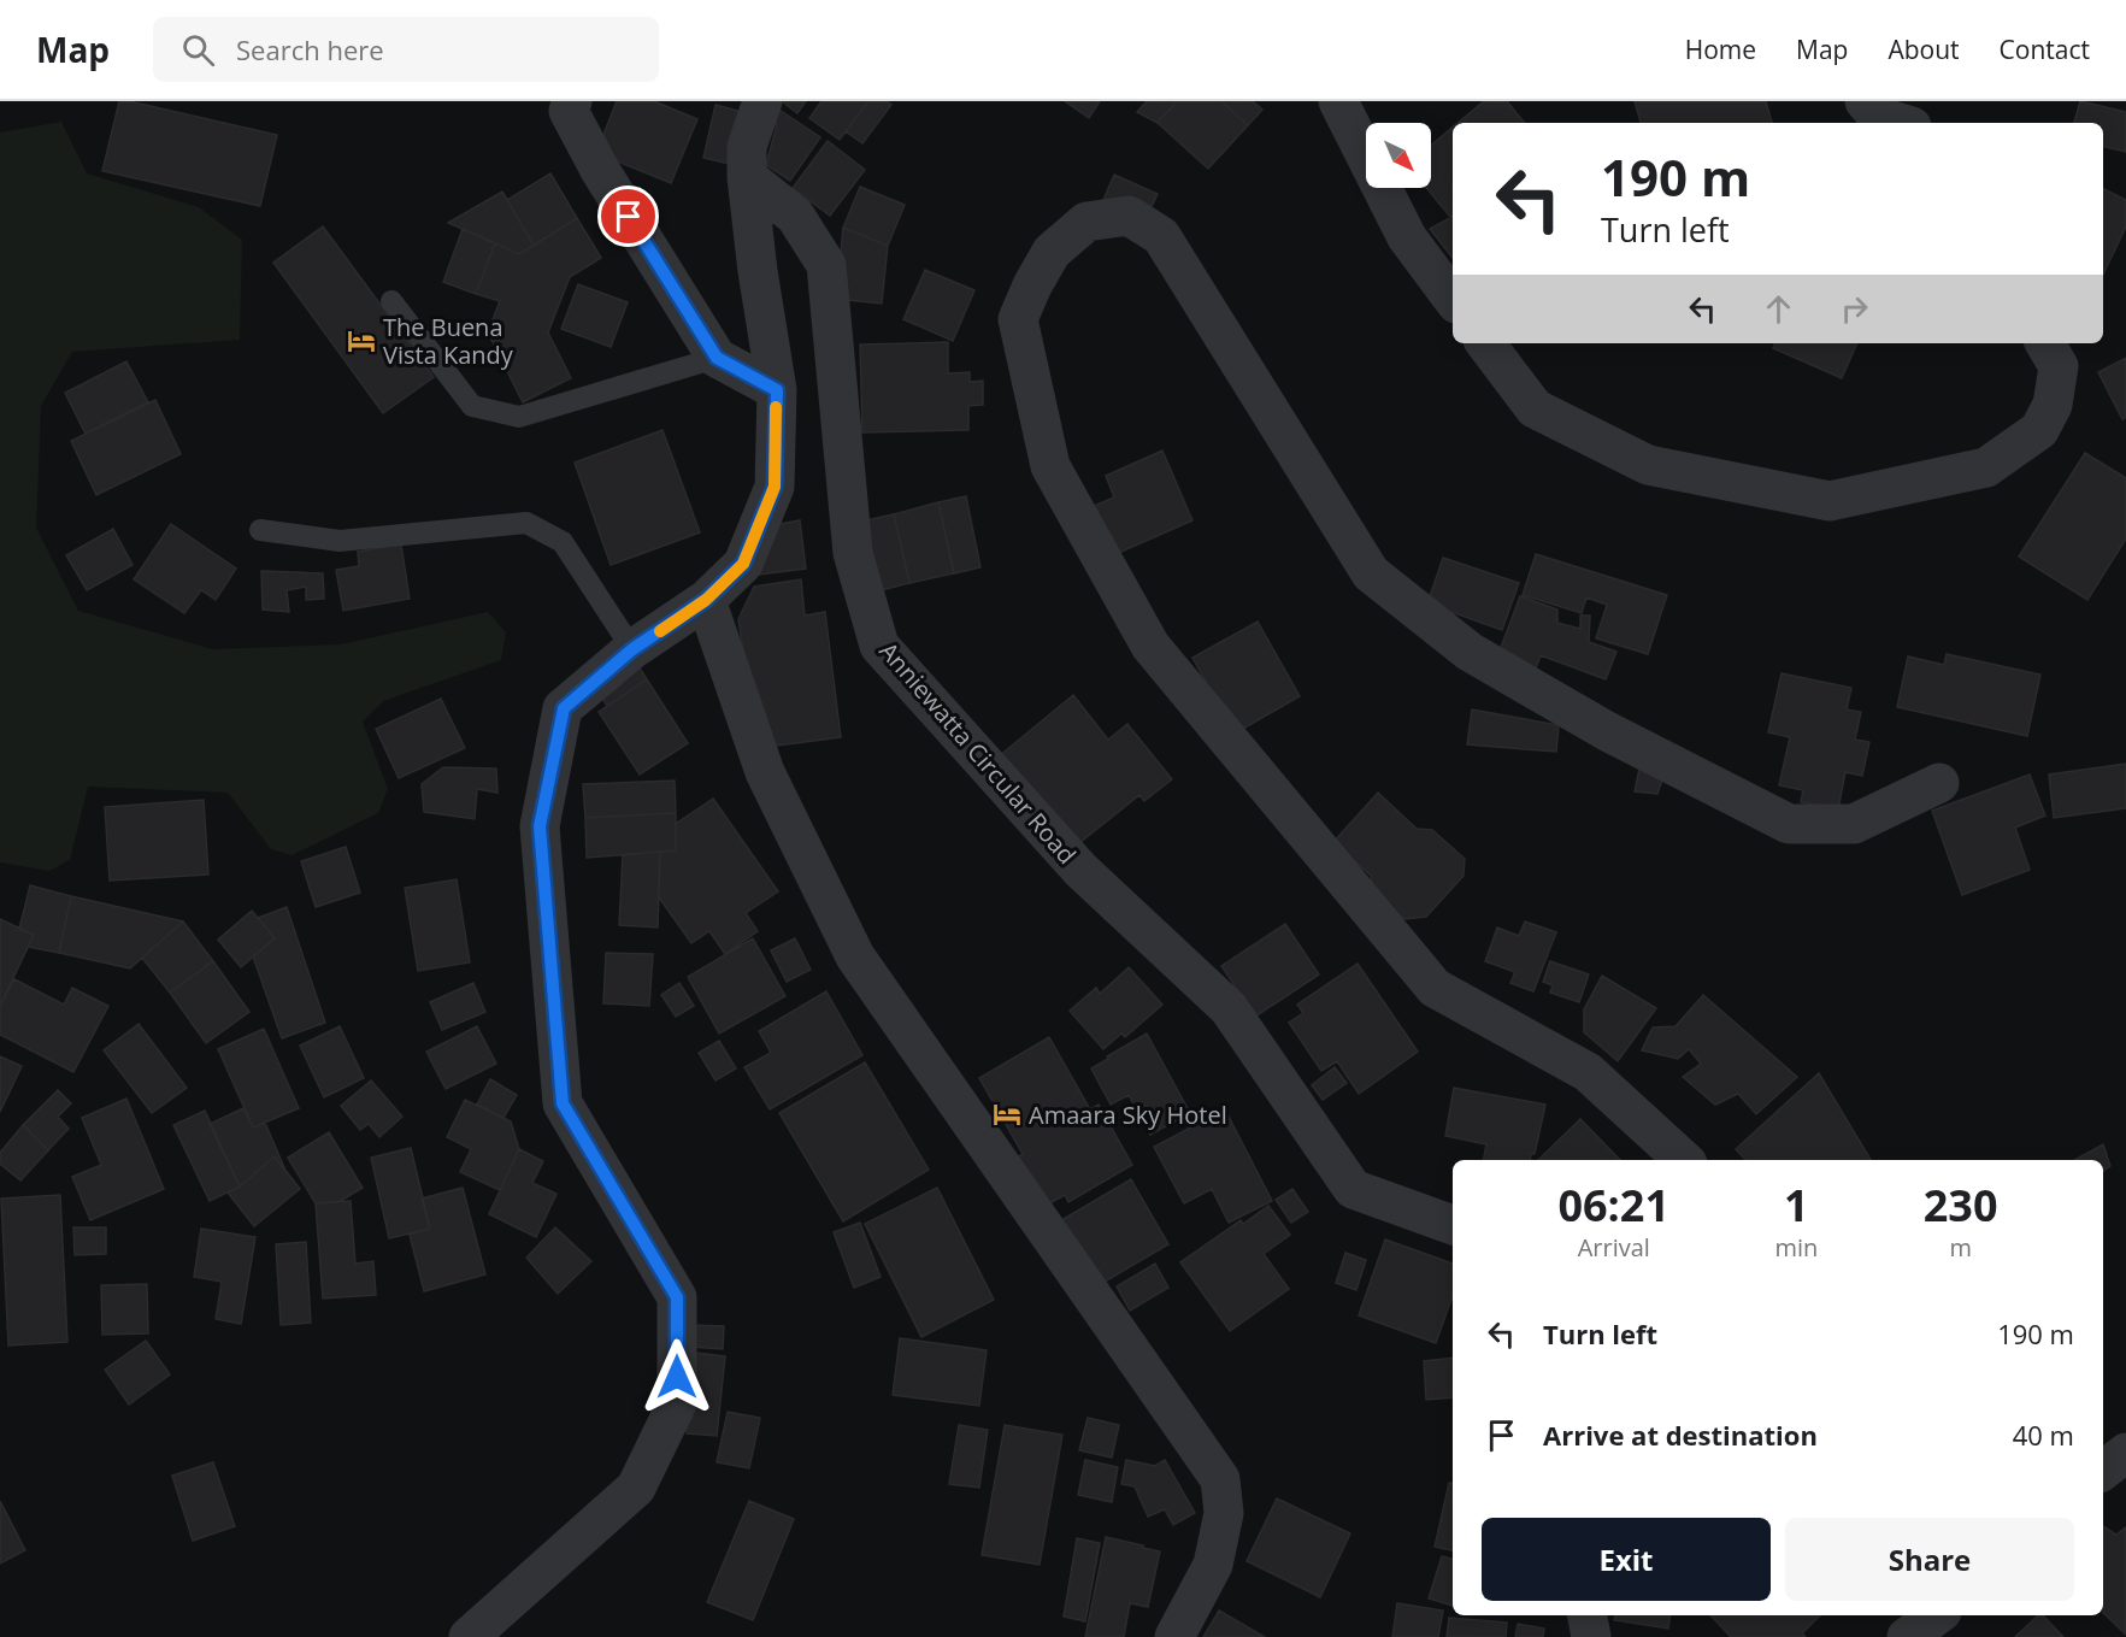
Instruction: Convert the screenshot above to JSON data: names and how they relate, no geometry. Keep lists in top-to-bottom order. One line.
{"streets":{"street":["Anniewatta Circular Road"]},"places":{"hotel":["The Buena Vista Kandy","Amaara Sky Hotel"]},"north":"bottom right","page":{"header":"Map","search":"Search here","nav":["Home","Map","About","Contact"],"turn":["190 m","Turn left"],"eta":["06:21","Arrival","1","min","230","m"],"list":[{"name":"Turn left","value":"190 m"},{"name":"Arrive at destination","value":"40 m"}],"buttons":["Exit","Share"]}}
